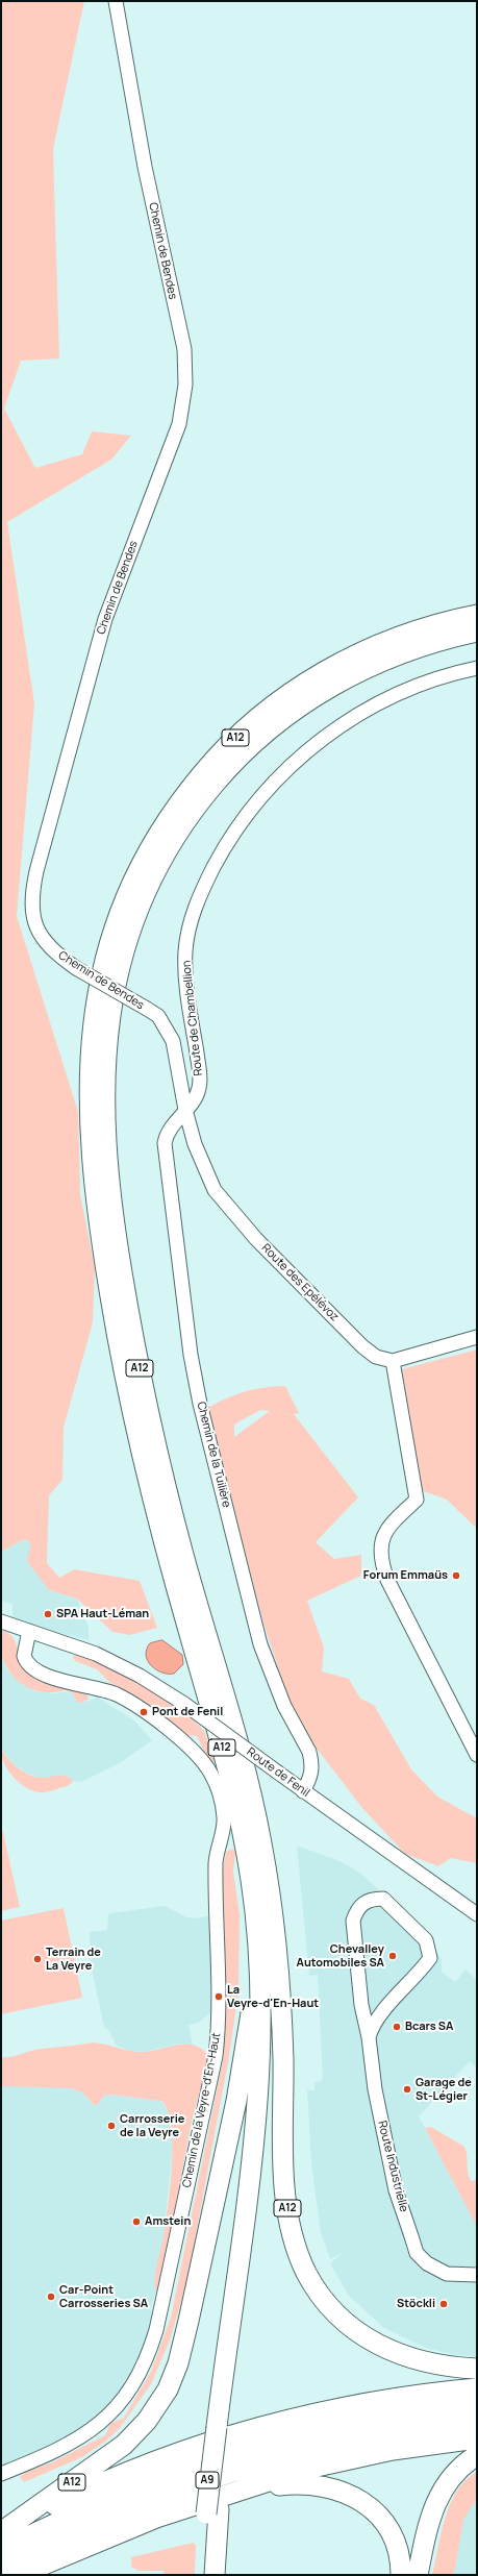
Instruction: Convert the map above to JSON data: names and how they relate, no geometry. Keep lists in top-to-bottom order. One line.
{"streets":{"highway":["A12","A9"],"street":["Chemin de Bendes","Route de Chambellion","Route des Epélévoz","Chemin de la Tuilière","Route de Fenil","Chemin de la Veyre-d'En-Haut","Route Industrielle"]},"crossings":[["Chemin de Bendes","Route de Chambellion"],["Chemin de Bendes","Route des Epélévoz"],["Chemin de Bendes","Chemin de la Tuilière"],["Route de Chambellion","Route des Epélévoz"],["Route de Chambellion","Chemin de la Tuilière"],["Route des Epélévoz","Chemin de la Tuilière"],["Chemin de la Tuilière","Route de Fenil"],["Route de Fenil","Chemin de la Veyre-d'En-Haut"]],"places":["Forum Emmaüs","SPA Haut-Léman","Pont de Fenil","Chevalley Automobiles SA","Terrain de La Veyre","La Veyre-d'En-Haut","Bcars SA","Garage de St-Légier","Carrosserie de la Veyre","Amstein","Car-Point Carrosseries SA","Stöckli"]}
